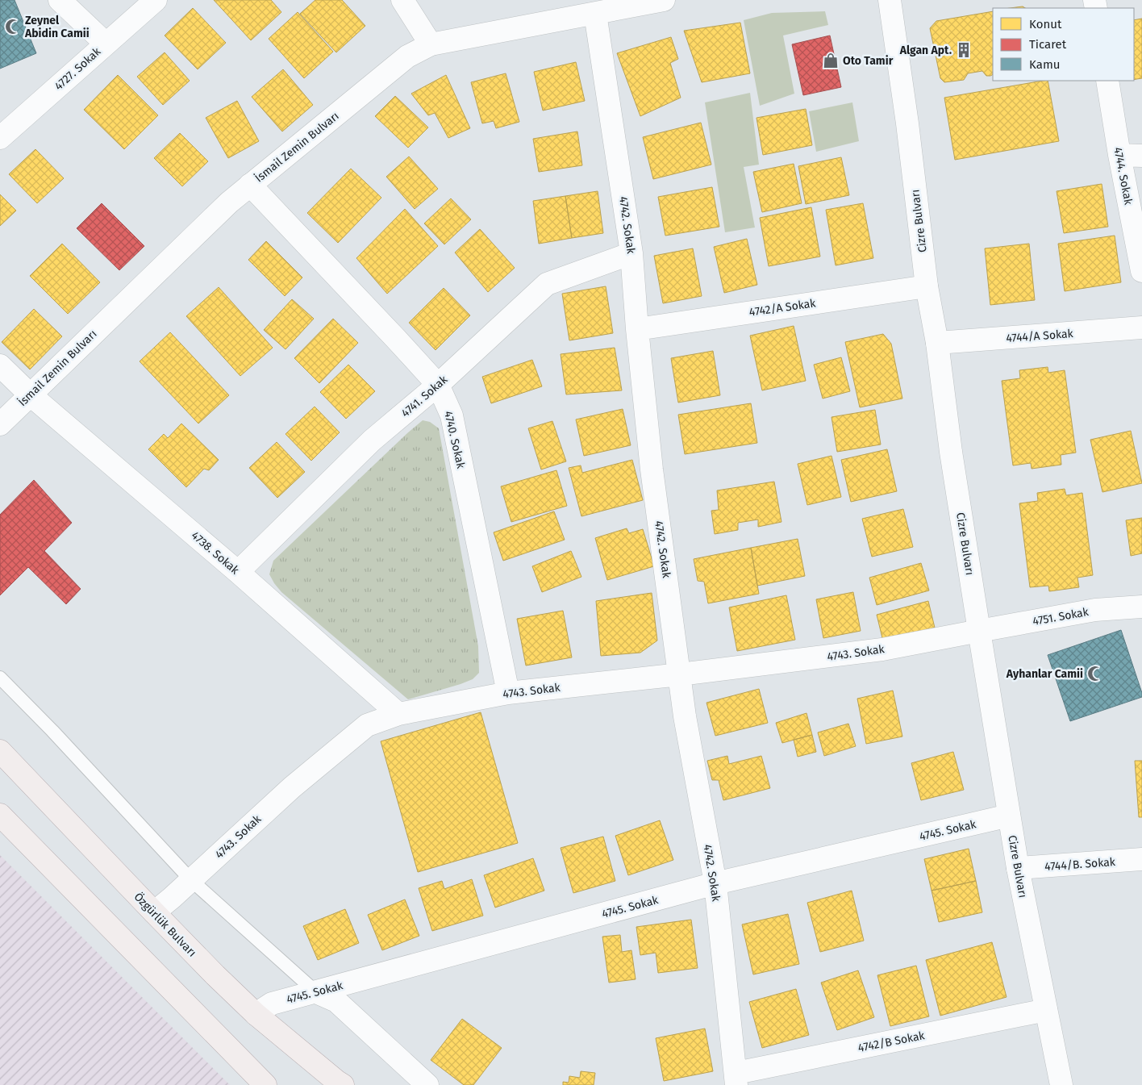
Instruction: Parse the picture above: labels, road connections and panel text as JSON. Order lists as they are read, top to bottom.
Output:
{
  "streets": {
    "main road": ["Özgürlük Bulvarı"],
    "street": [
      "4727. Sokak",
      "İsmail Zemin Bulvarı",
      "4744. Sokak",
      "Cizre Bulvarı",
      "4742. Sokak",
      "4742/A Sokak",
      "4744/A Sokak",
      "4741. Sokak",
      "4740. Sokak",
      "4738. Sokak",
      "4751. Sokak",
      "4743. Sokak",
      "4745. Sokak",
      "4744/B. Sokak",
      "4742/B Sokak"
    ]
  },
  "crossings": [
    ["İsmail Zemin Bulvarı", "4742. Sokak"],
    ["İsmail Zemin Bulvarı", "4740. Sokak"],
    ["İsmail Zemin Bulvarı", "4738. Sokak"],
    ["Cizre Bulvarı", "4742/A Sokak"],
    ["Cizre Bulvarı", "4744/A Sokak"],
    ["Cizre Bulvarı", "4751. Sokak"],
    ["Cizre Bulvarı", "4743. Sokak"],
    ["Cizre Bulvarı", "4745. Sokak"],
    ["Cizre Bulvarı", "4744/B. Sokak"],
    ["Cizre Bulvarı", "4742/B Sokak"],
    ["4742. Sokak", "4742/A Sokak"],
    ["4742. Sokak", "4741. Sokak"],
    ["4742. Sokak", "4743. Sokak"],
    ["4742. Sokak", "4745. Sokak"],
    ["4742. Sokak", "4742/B Sokak"],
    ["4741. Sokak", "4740. Sokak"],
    ["4741. Sokak", "4738. Sokak"],
    ["4740. Sokak", "4743. Sokak"],
    ["4738. Sokak", "4743. Sokak"],
    ["4751. Sokak", "4743. Sokak"],
    ["4743. Sokak", "Özgürlük Bulvarı"],
    ["4745. Sokak", "Özgürlük Bulvarı"]
  ],
  "places": {
    "mosque": ["Zeynel Abidin Camii", "Ayhanlar Camii"],
    "building": ["Algan Apt."],
    "shop": ["Oto Tamir"]
  },
  "legend": ["Konut", "Ticaret", "Kamu"]
}
